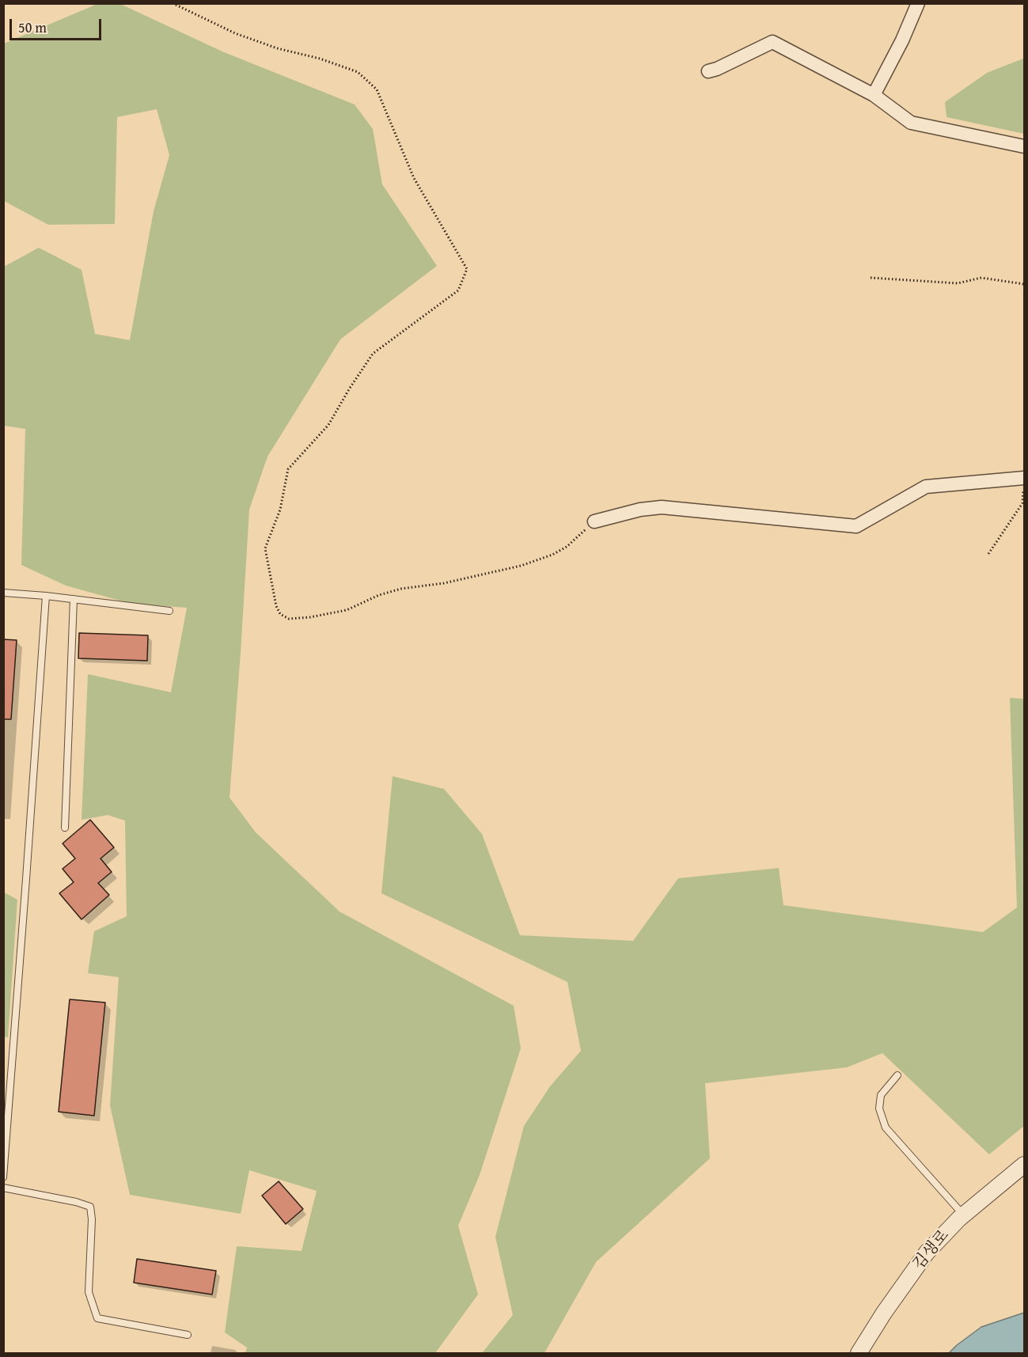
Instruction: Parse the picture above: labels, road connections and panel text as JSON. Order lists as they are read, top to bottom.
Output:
{
  "streets": {
    "street": ["김생로"]
  },
  "scale_bar": "50 m"
}
